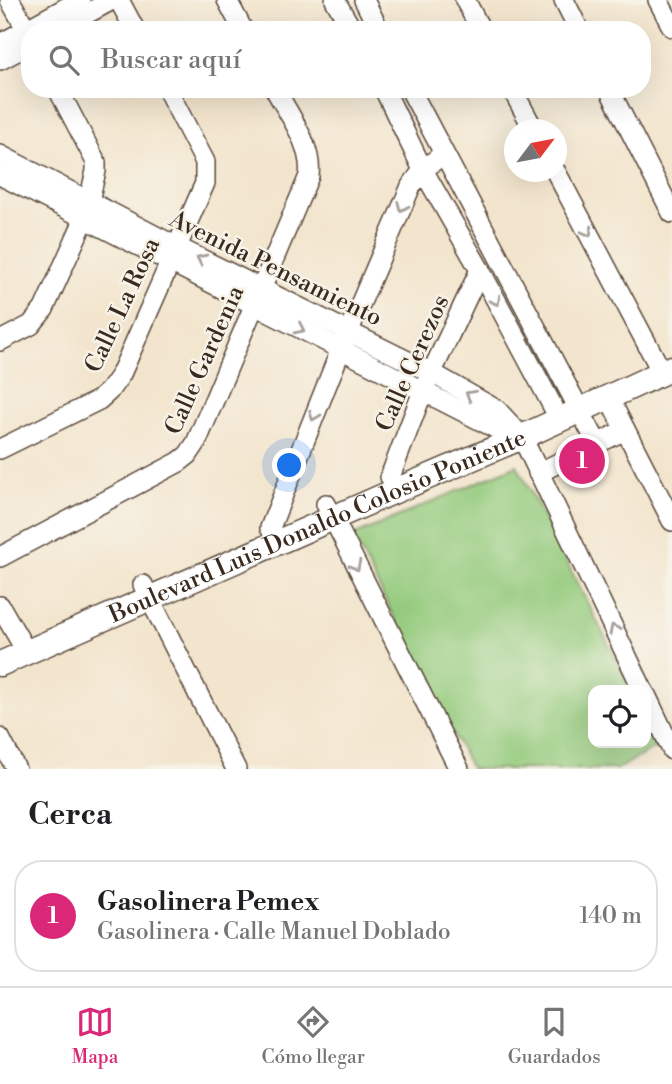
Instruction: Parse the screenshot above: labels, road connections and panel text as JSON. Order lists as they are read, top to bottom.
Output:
{
  "streets": {
    "main road": ["Boulevard Luis Donaldo Colosio Poniente"],
    "street": [
      "Avenida Pensamiento",
      "Calle La Rosa",
      "Calle Gardenia",
      "Calle Cerezos"
    ]
  },
  "crossings": [
    ["Avenida Pensamiento", "Calle La Rosa"],
    ["Avenida Pensamiento", "Calle Gardenia"],
    ["Avenida Pensamiento", "Calle Cerezos"],
    ["Avenida Pensamiento", "Boulevard Luis Donaldo Colosio Poniente"],
    ["Calle Cerezos", "Boulevard Luis Donaldo Colosio Poniente"]
  ],
  "north": "top right",
  "page": {
    "search": "Buscar aquí",
    "pins": "1",
    "heading": "Cerca",
    "list": [
      {
        "mark": "1",
        "name": "Gasolinera Pemex",
        "note": "Gasolinera · Calle Manuel Doblado",
        "value": "140 m"
      }
    ],
    "nav": ["Mapa", "Cómo llegar", "Guardados"]
  }
}
